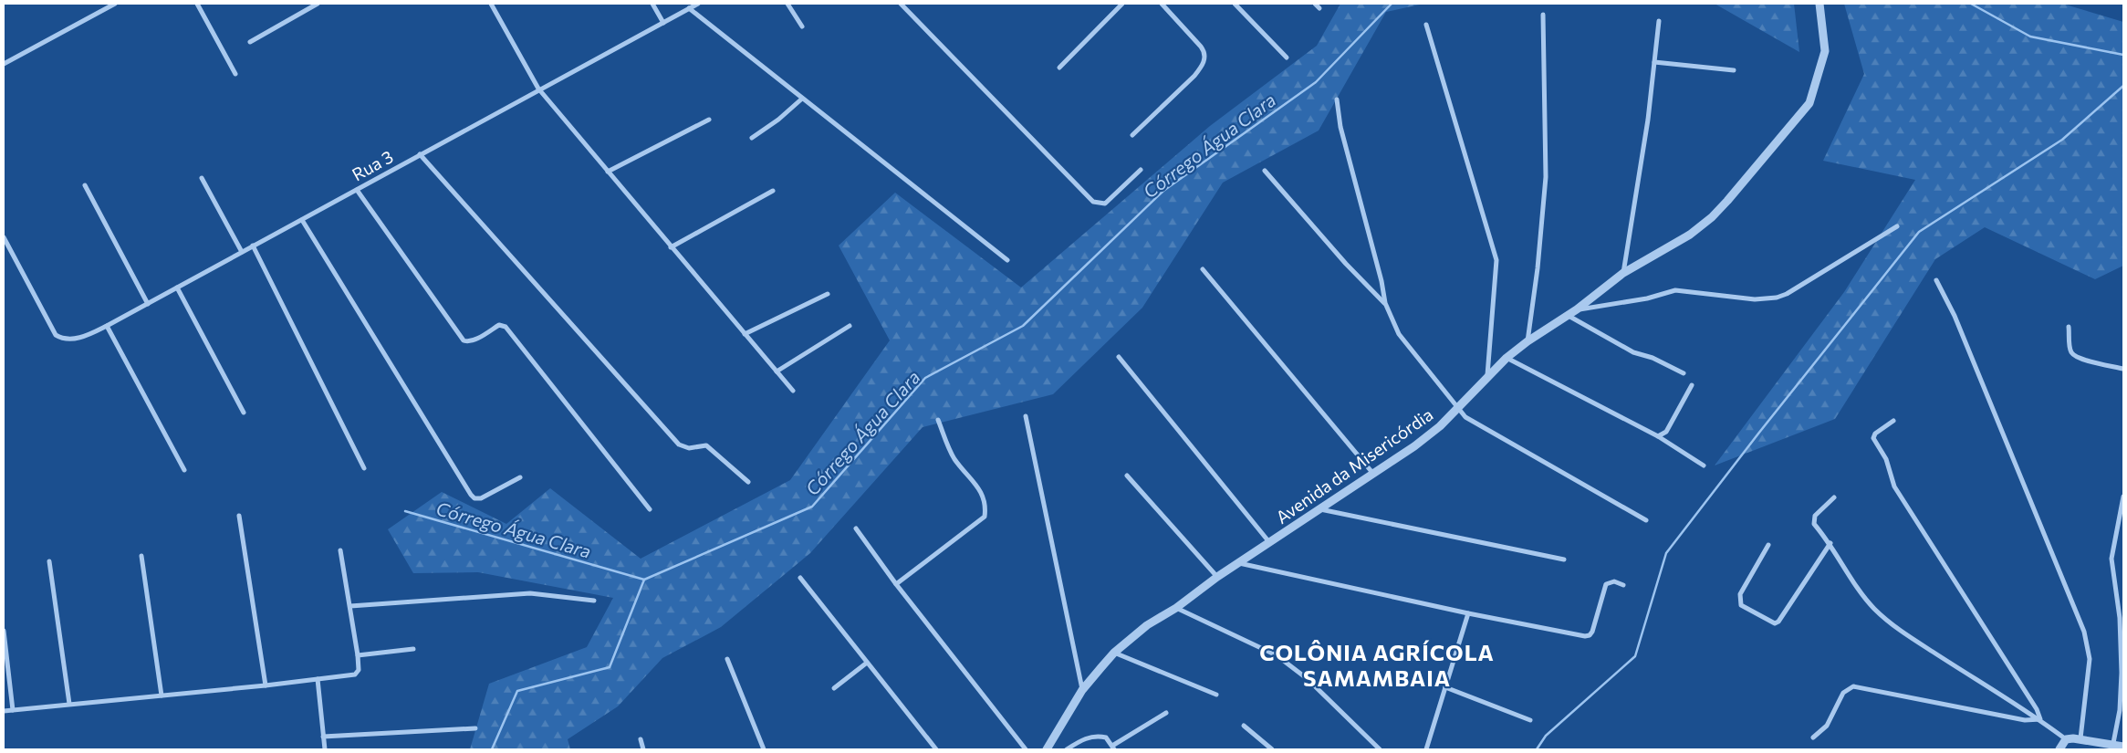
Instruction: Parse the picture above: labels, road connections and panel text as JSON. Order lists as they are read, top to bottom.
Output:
{
  "streets": {
    "street": ["Rua 3", "Avenida da Misericórdia"]
  },
  "districts": ["COLÔNIA AGRÍCOLA SAMAMBAIA"],
  "water": ["Córrego Água Clara"]
}
